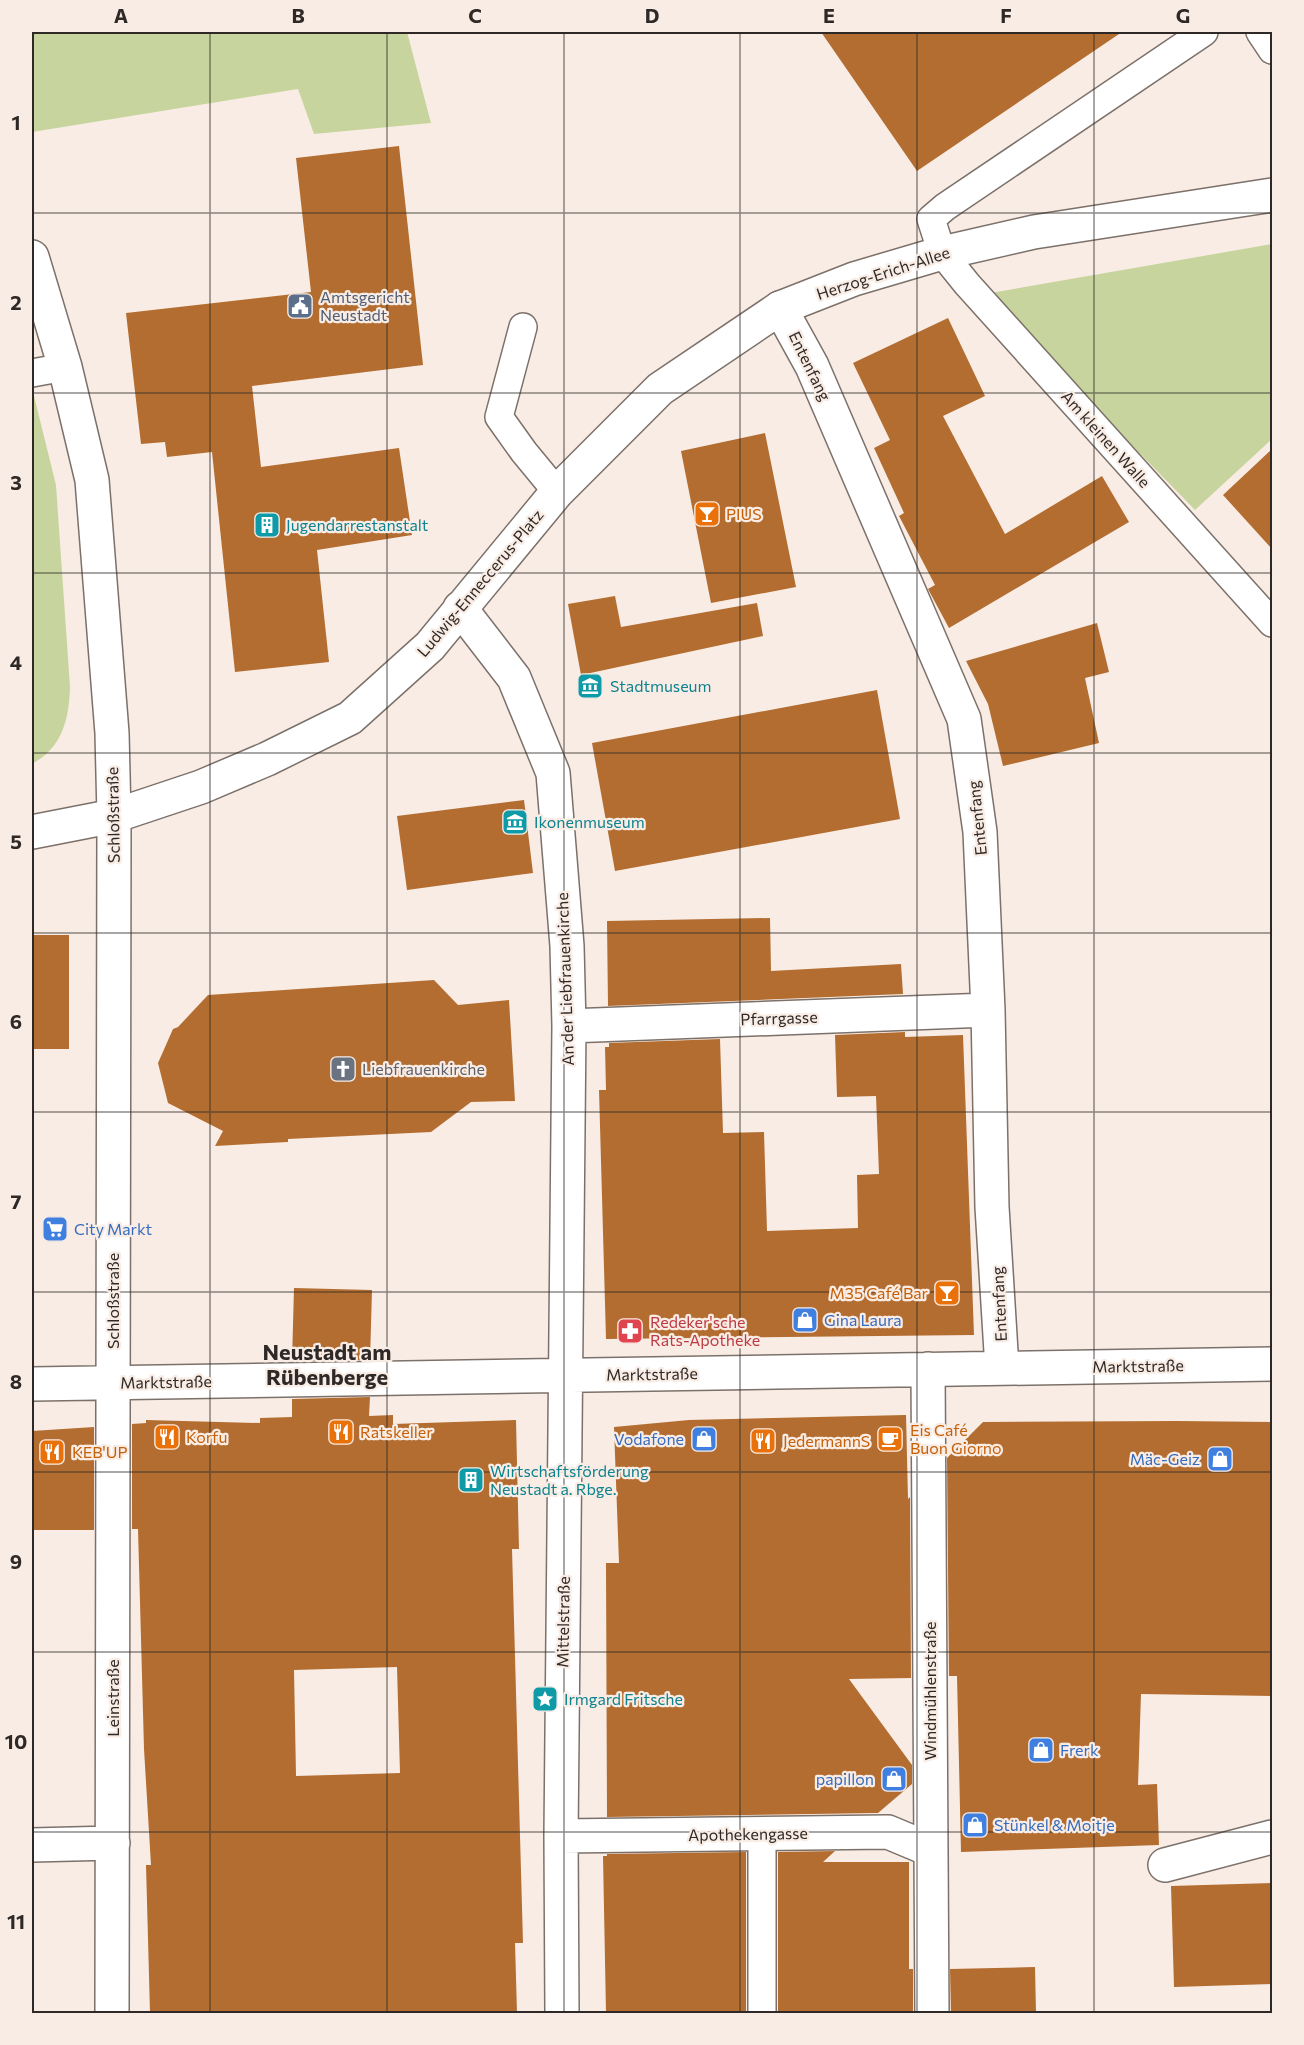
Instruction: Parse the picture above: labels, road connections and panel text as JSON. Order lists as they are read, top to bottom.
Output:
{
  "streets": {
    "street": [
      "Herzog-Erich-Allee",
      "Entenfang",
      "Ludwig-Enneccerus-Platz",
      "Schloßstraße",
      "An der Liebfrauenkirche",
      "Pfarrgasse",
      "Marktstraße",
      "Mittelstraße",
      "Windmühlenstraße",
      "Leinstraße",
      "Apothekengasse"
    ],
    "lane": ["Am kleinen Walle"]
  },
  "crossings": [
    ["Herzog-Erich-Allee", "Entenfang"],
    ["Herzog-Erich-Allee", "Am kleinen Walle"],
    ["Herzog-Erich-Allee", "Ludwig-Enneccerus-Platz"],
    ["Entenfang", "Pfarrgasse"],
    ["Entenfang", "Marktstraße"],
    ["Ludwig-Enneccerus-Platz", "Schloßstraße"],
    ["Ludwig-Enneccerus-Platz", "An der Liebfrauenkirche"],
    ["Schloßstraße", "Marktstraße"],
    ["Schloßstraße", "Leinstraße"],
    ["An der Liebfrauenkirche", "Pfarrgasse"],
    ["An der Liebfrauenkirche", "Marktstraße"],
    ["An der Liebfrauenkirche", "Mittelstraße"],
    ["Marktstraße", "Mittelstraße"],
    ["Marktstraße", "Windmühlenstraße"],
    ["Marktstraße", "Leinstraße"],
    ["Mittelstraße", "Apothekengasse"],
    ["Windmühlenstraße", "Apothekengasse"]
  ],
  "districts": ["Neustadt am Rübenberge"],
  "places": {
    "public building": ["Amtsgericht Neustadt"],
    "bar": ["PIUS", "M35 Café Bar"],
    "building": ["Jugendarrestanstalt", "Wirtschaftsförderung Neustadt a. Rbge."],
    "museum": ["Stadtmuseum", "Ikonenmuseum"],
    "church": ["Liebfrauenkirche"],
    "supermarket": ["City Markt"],
    "shop": [
      "Gina Laura",
      "Vodafone",
      "Mäc-Geiz",
      "Frerk",
      "papillon",
      "Stünkel & Moitje"
    ],
    "pharmacy": ["Redeker'sche Rats-Apotheke"],
    "restaurant": [
      "Ratskeller",
      "Korfu",
      "JedermannS",
      "KEB'UP"
    ],
    "cafe": ["Eis Café Buon Giorno"],
    "place": ["Irmgard Fritsche"]
  },
  "grid": {
    "columns": [
      "A",
      "B",
      "C",
      "D",
      "E",
      "F",
      "G"
    ],
    "rows": [
      "1",
      "2",
      "3",
      "4",
      "5",
      "6",
      "7",
      "8",
      "9",
      "10",
      "11"
    ]
  }
}
